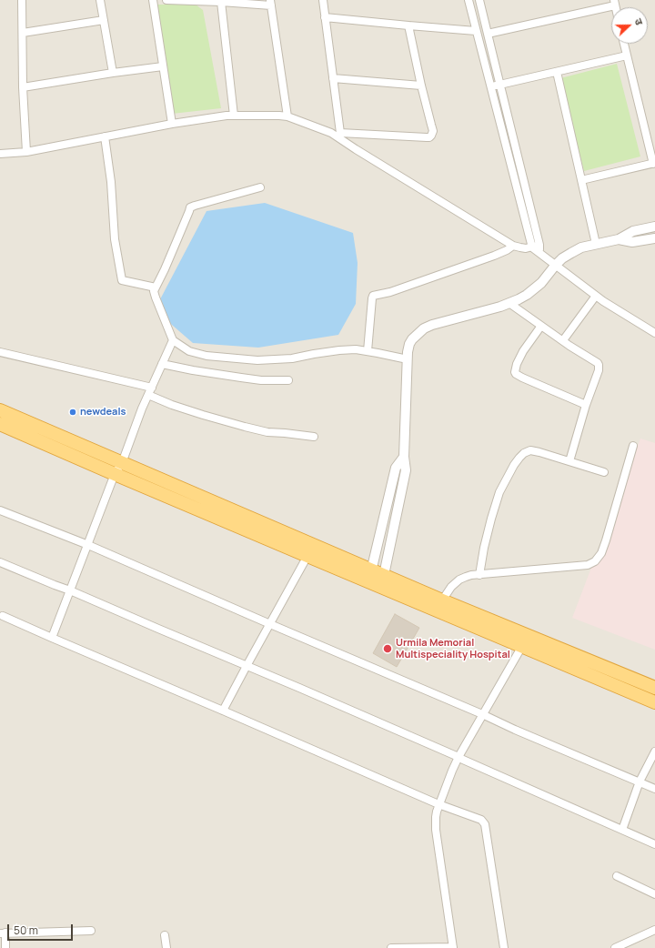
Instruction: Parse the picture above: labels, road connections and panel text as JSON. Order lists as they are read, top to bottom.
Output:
{
  "places": ["newdeals", "Urmila Memorial Multispeciality Hospital"],
  "scale_bar": "50 m",
  "north": "right"
}
